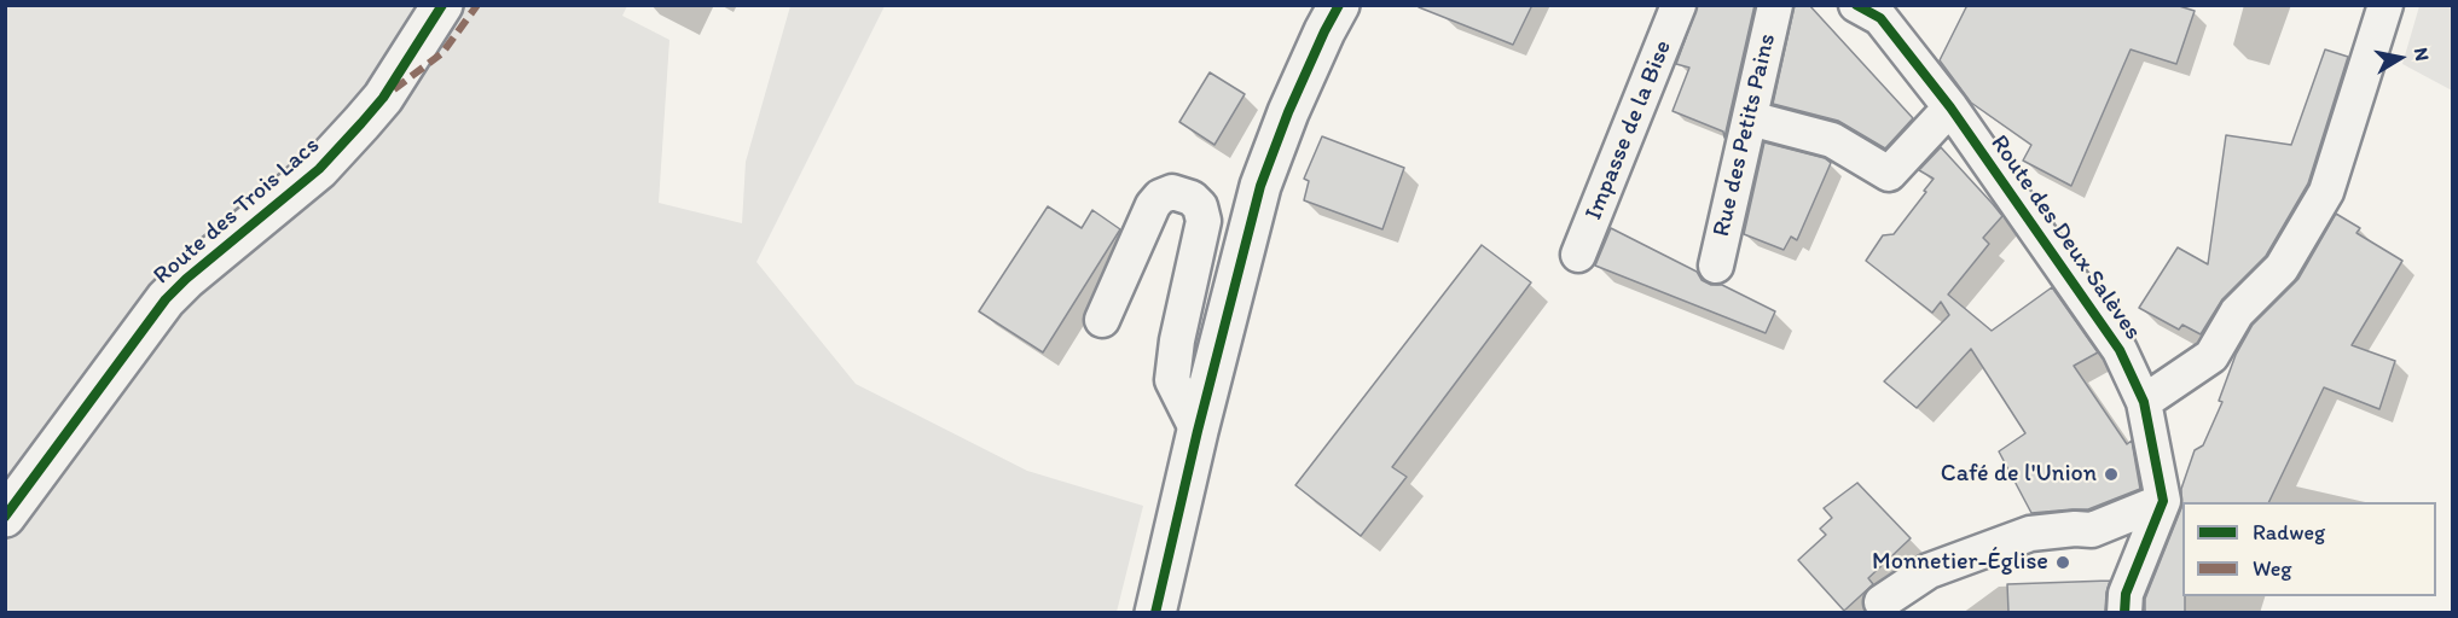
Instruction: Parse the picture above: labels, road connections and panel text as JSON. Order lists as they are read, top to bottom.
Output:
{
  "streets": {
    "street": [
      "Impasse de la Bise",
      "Rue des Petits Pains",
      "Route des Trois Lacs",
      "Route des Deux Salèves"
    ]
  },
  "places": ["Café de l'Union", "Monnetier-Église"],
  "legend": ["Radweg", "Weg"],
  "north": "right"
}
